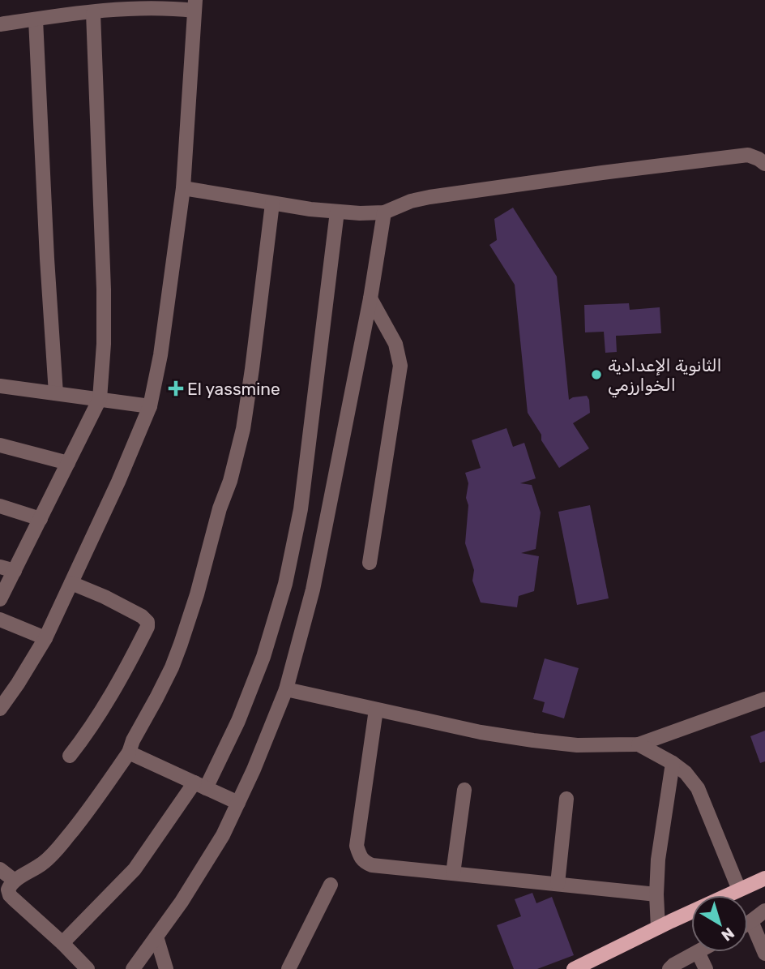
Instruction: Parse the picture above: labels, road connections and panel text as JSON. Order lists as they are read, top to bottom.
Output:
{
  "places": {
    "other": ["الثانوية الإعدادية الخوارزمي"],
    "health": ["El yassmine"]
  },
  "north": "bottom right"
}
